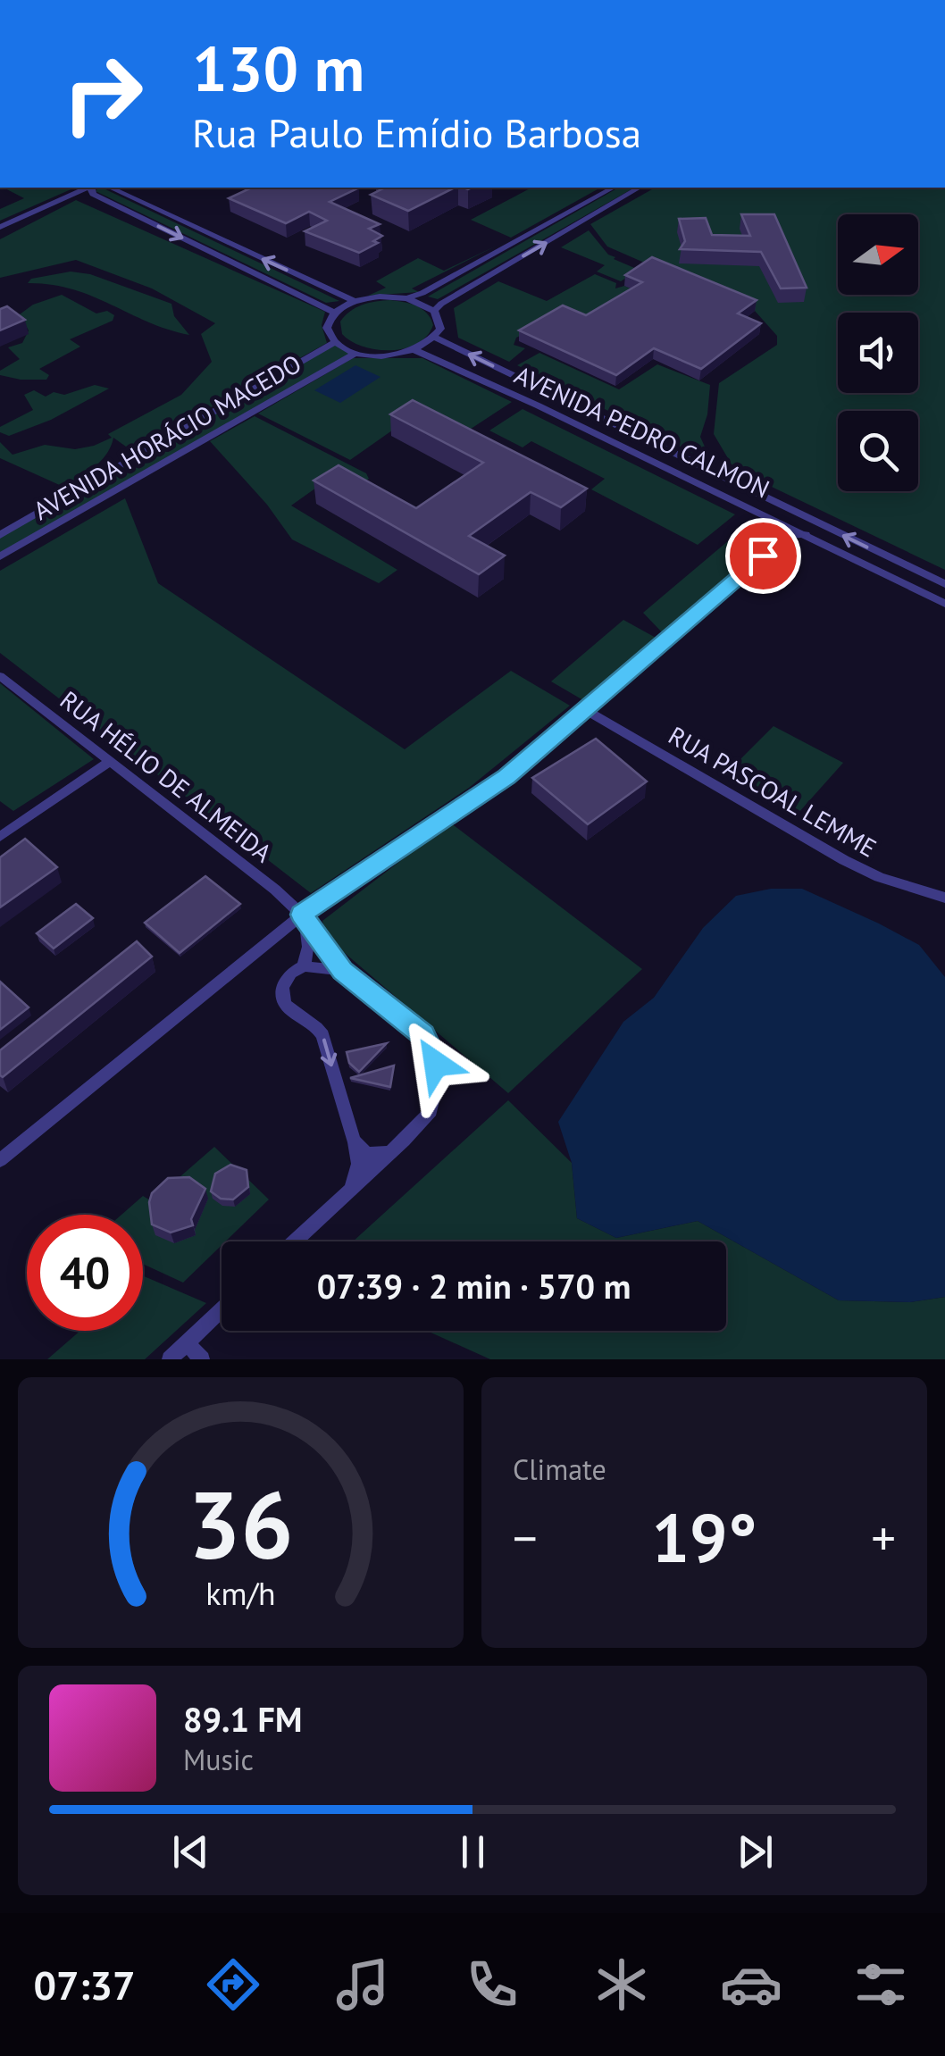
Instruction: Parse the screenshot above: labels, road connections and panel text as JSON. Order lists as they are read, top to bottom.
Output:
{
  "streets": {
    "street": [
      "AVENIDA PEDRO CALMON",
      "AVENIDA HORÁCIO MACEDO",
      "RUA HÉLIO DE ALMEIDA",
      "RUA PASCOAL LEMME"
    ]
  },
  "north": "right",
  "page": {
    "turn": ["130 m", "Rua Paulo Emídio Barbosa"],
    "limit": "40",
    "trip": "07:39 · 2 min · 570 m",
    "tile": "Climate",
    "heat": ["−", "19°", "+"],
    "song": ["89.1 FM", "Music"],
    "tabs": "07:37",
    "gauge": ["36", "km/h"]
  }
}
